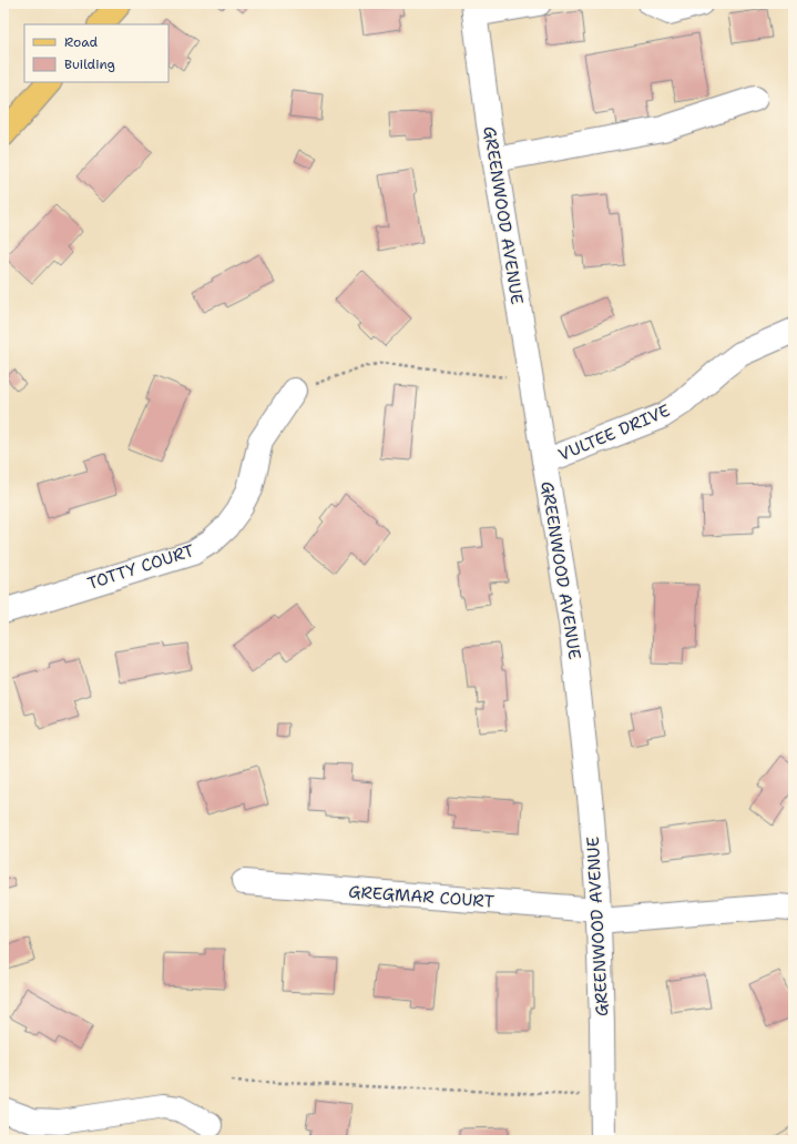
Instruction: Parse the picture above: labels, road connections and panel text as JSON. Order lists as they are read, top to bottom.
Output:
{
  "streets": {
    "street": [
      "GREENWOOD AVENUE",
      "VULTEE DRIVE",
      "TOTTY COURT",
      "GREGMAR COURT"
    ]
  },
  "crossings": [
    ["GREENWOOD AVENUE", "VULTEE DRIVE"],
    ["GREENWOOD AVENUE", "GREGMAR COURT"]
  ],
  "legend": ["Road", "Building"]
}
